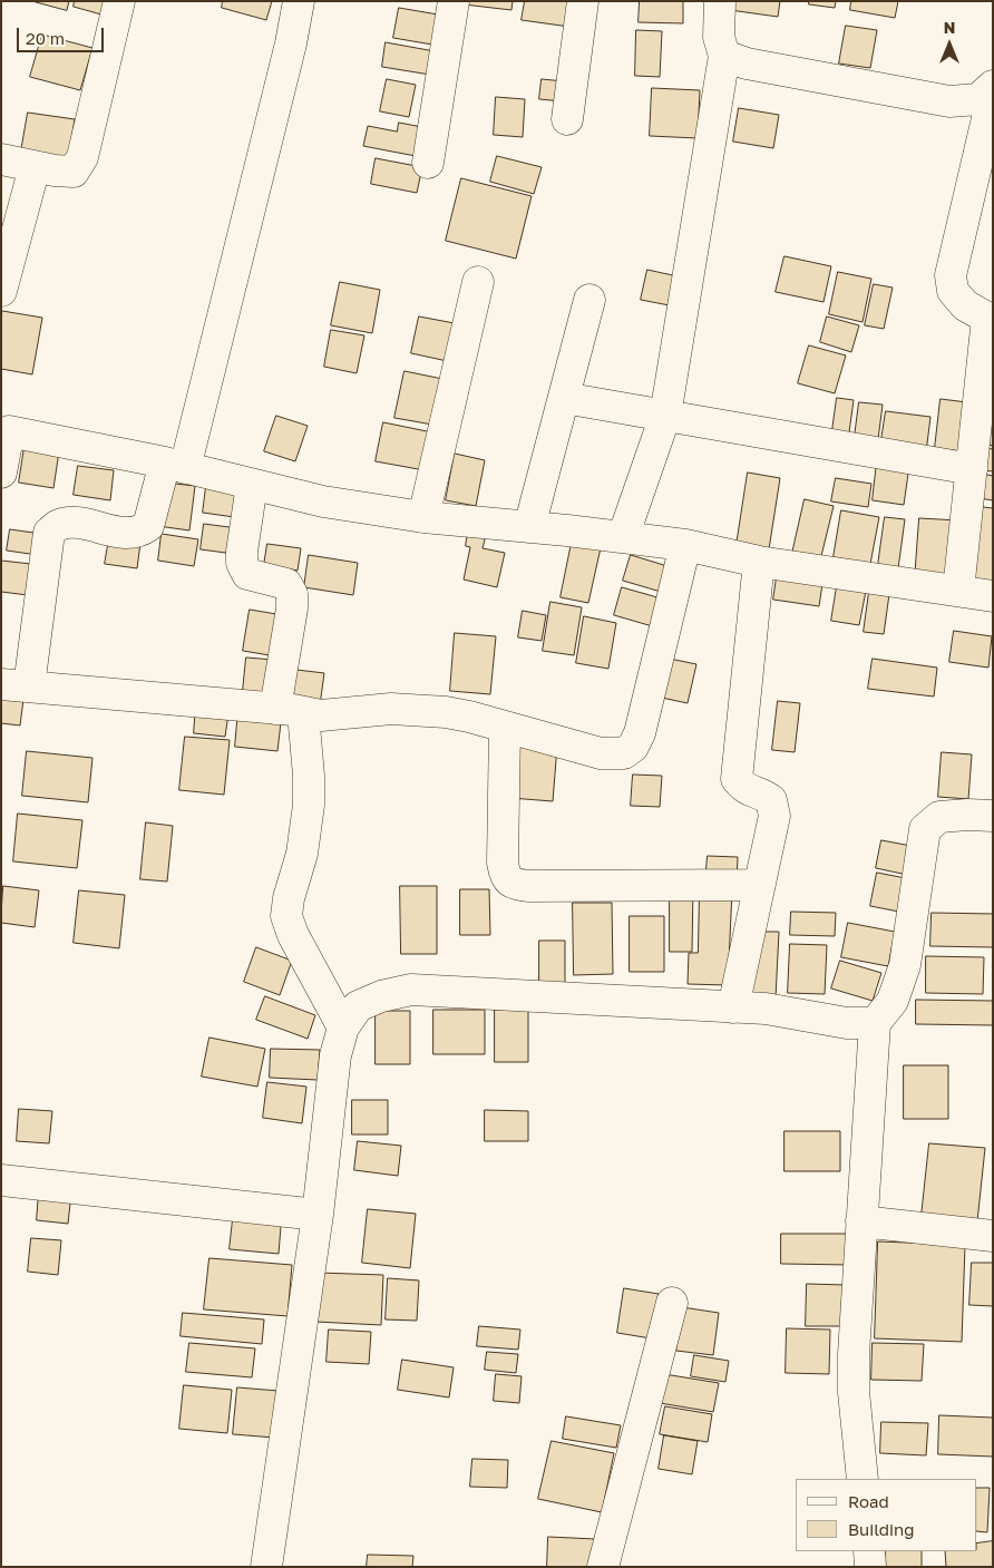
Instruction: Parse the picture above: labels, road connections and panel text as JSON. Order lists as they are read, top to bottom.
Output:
{
  "legend": ["Road", "Building"],
  "scale_bar": "20 m",
  "north": "top"
}
